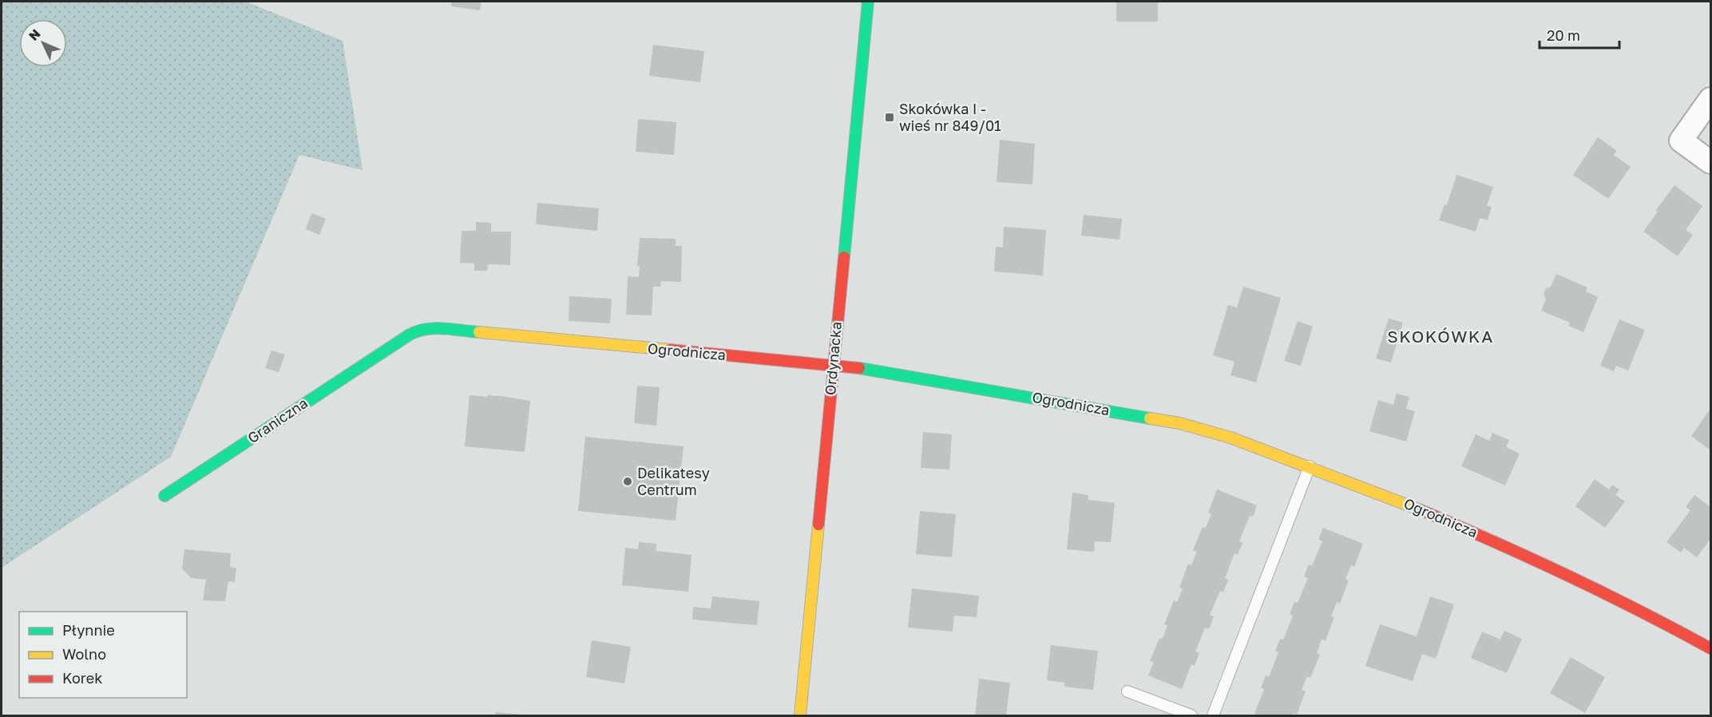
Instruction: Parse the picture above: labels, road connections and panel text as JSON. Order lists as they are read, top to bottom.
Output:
{
  "streets": {
    "street": ["Ogrodnicza", "Ordynacka", "Graniczna"]
  },
  "crossings": [
    ["Ogrodnicza", "Ordynacka"],
    ["Ogrodnicza", "Graniczna"]
  ],
  "districts": ["SKOKÓWKA"],
  "places": {
    "transit": ["Skokówka I - wieś nr 849/01"],
    "other": ["Delikatesy Centrum"]
  },
  "legend": ["Płynnie", "Wolno", "Korek"],
  "scale_bar": "20 m",
  "north": "top left"
}
